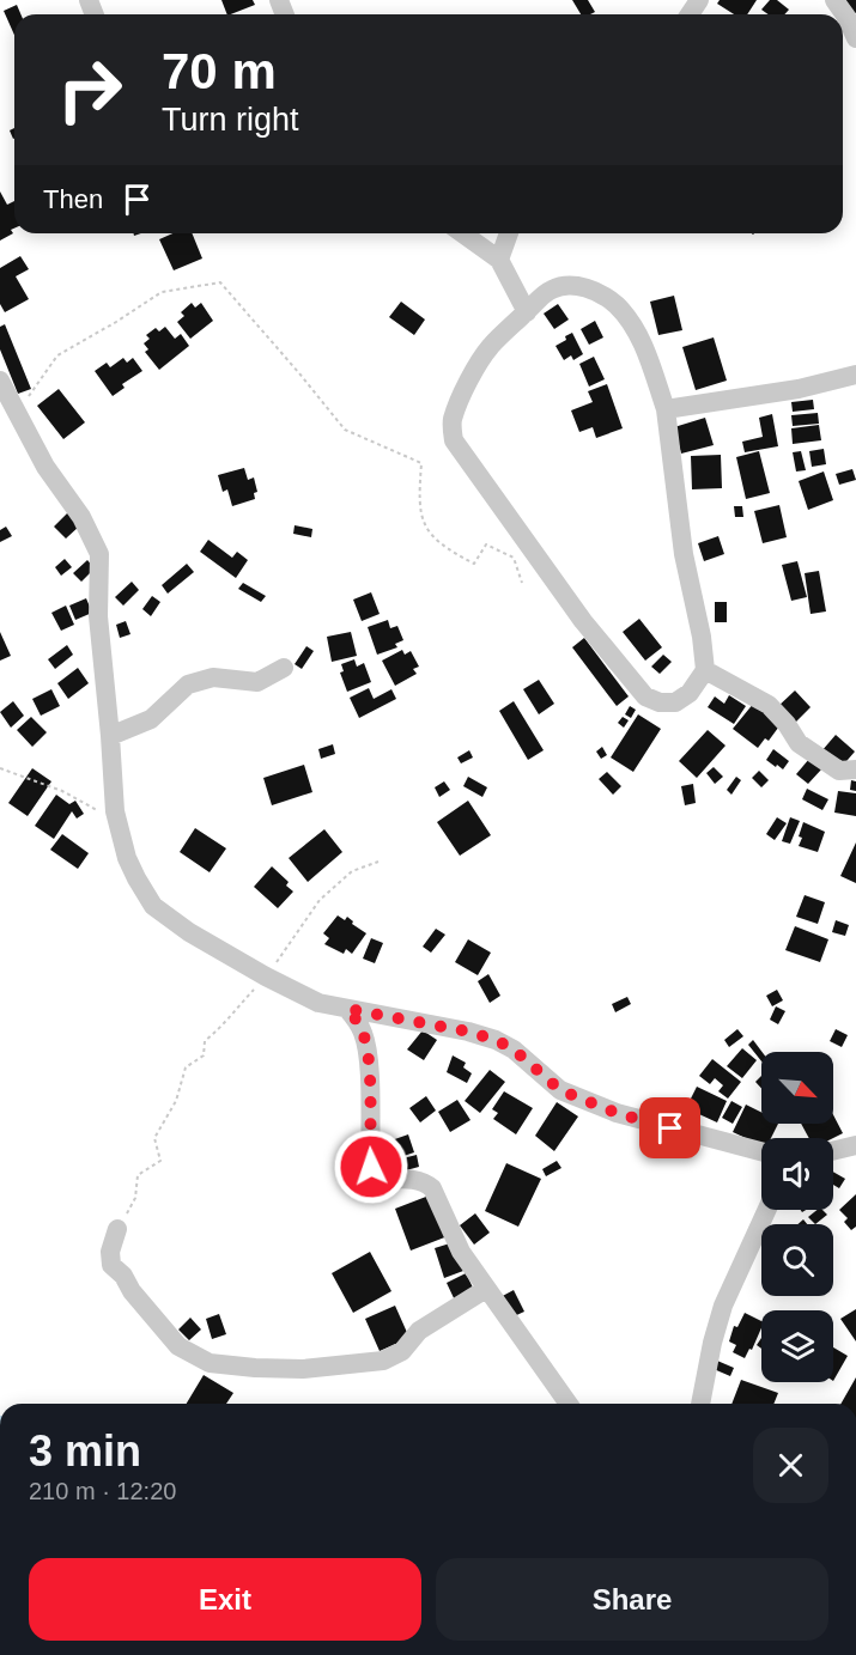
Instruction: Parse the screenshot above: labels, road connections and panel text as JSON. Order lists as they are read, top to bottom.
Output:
{
  "north": "bottom right",
  "page": {
    "turn": ["70 m", "Turn right"],
    "then": "Then",
    "heading": ["3 min", "210 m · 12:20"],
    "buttons": ["Exit", "Share"]
  }
}
